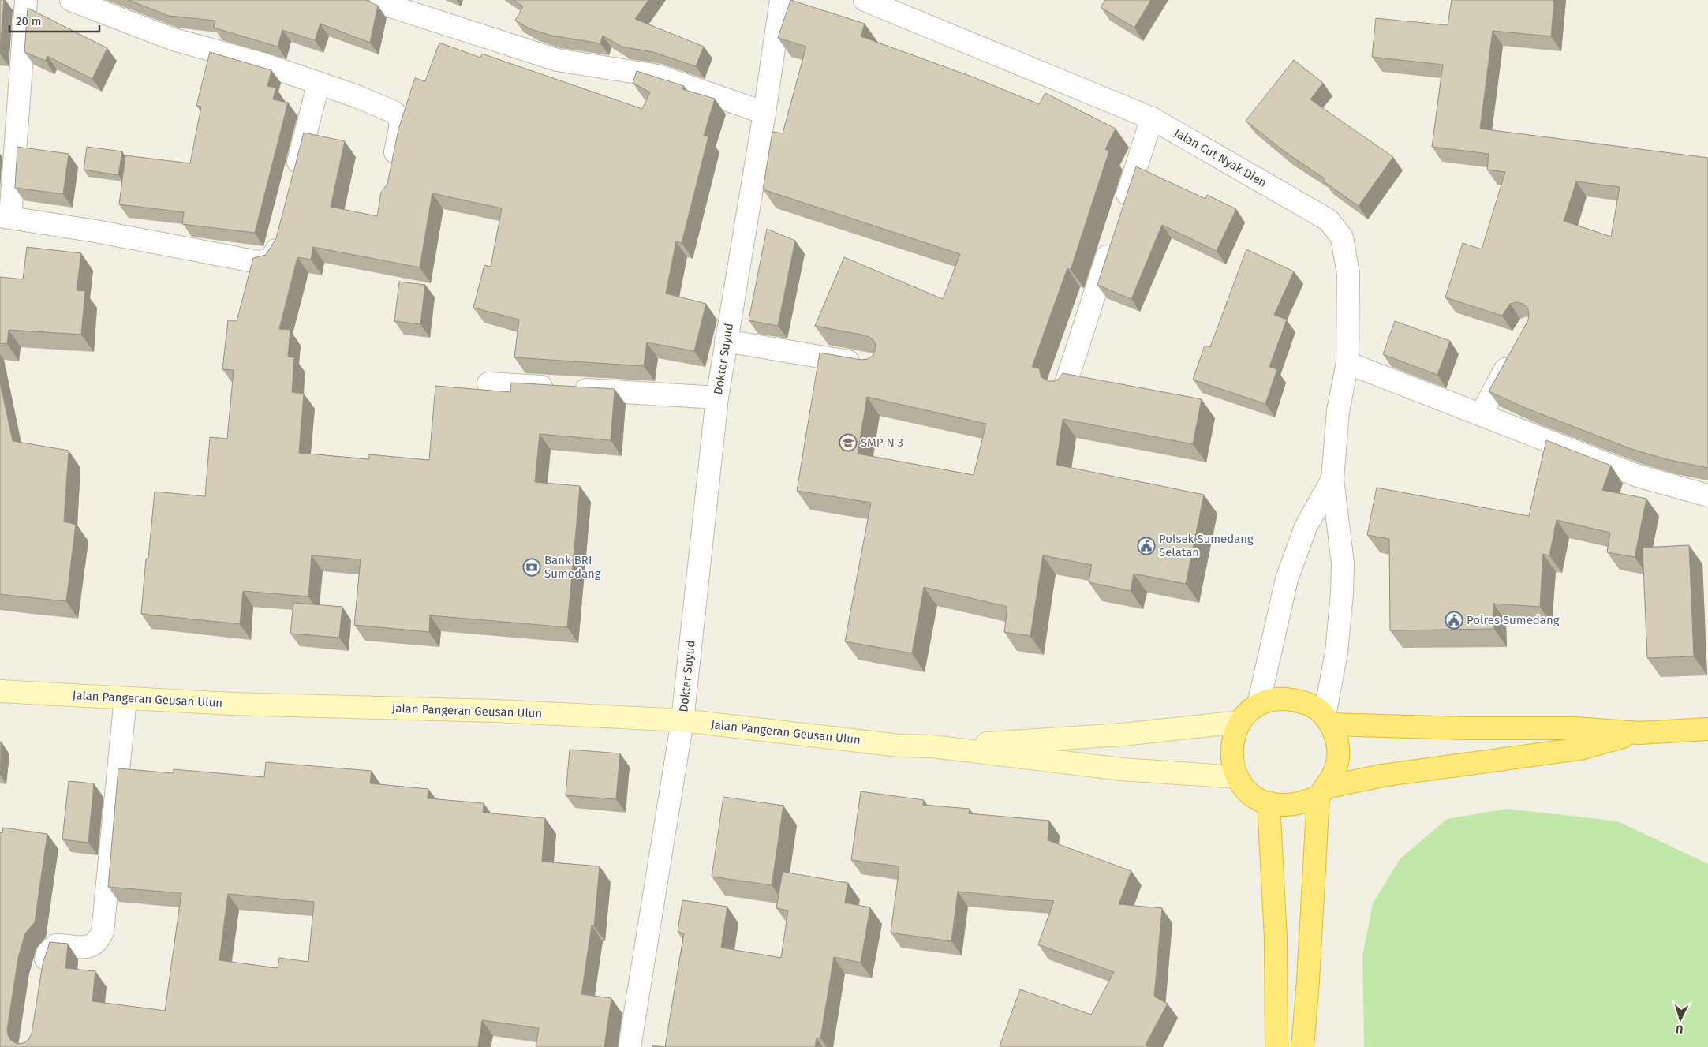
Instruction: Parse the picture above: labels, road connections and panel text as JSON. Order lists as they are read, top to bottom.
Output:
{
  "streets": {
    "main road": ["Jalan Pangeran Geusan Ulun"],
    "street": ["Jalan Cut Nyak Dien", "Dokter Suyud"]
  },
  "crossings": [
    ["Dokter Suyud", "Jalan Pangeran Geusan Ulun"]
  ],
  "places": {
    "school or university": ["SMP N 3"],
    "public building": ["Polsek Sumedang Selatan", "Polres Sumedang"],
    "bank": ["Bank BRI Sumedang"]
  },
  "scale_bar": "20 m",
  "north": "bottom"
}
